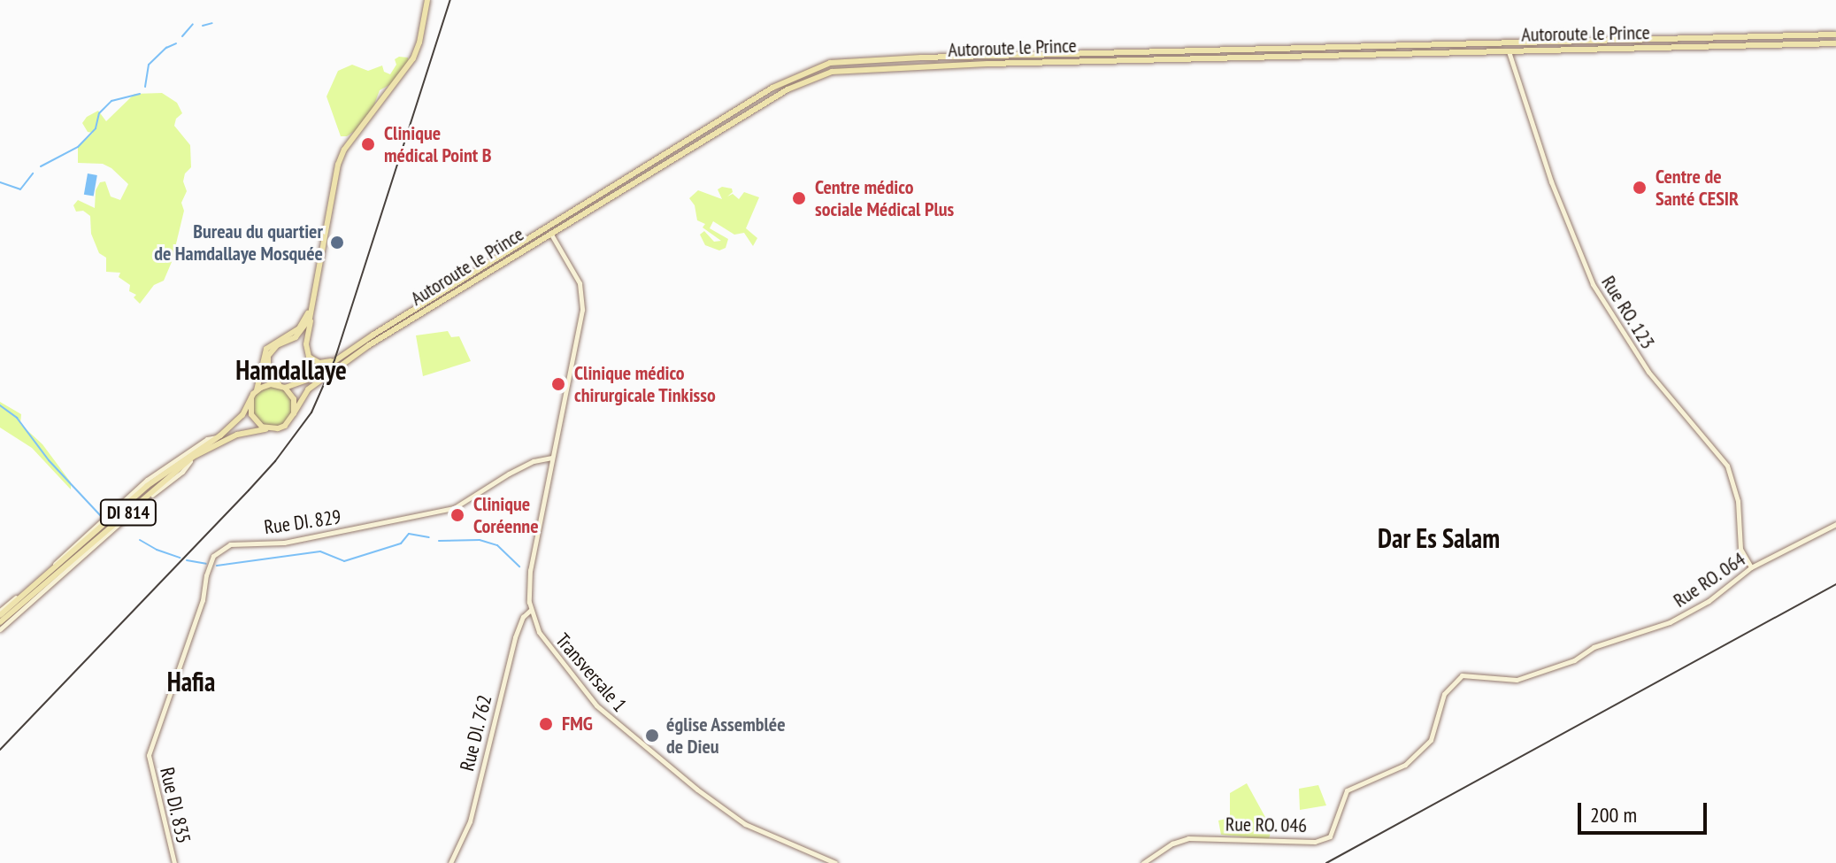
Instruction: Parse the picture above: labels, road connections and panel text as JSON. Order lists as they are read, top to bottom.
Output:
{
  "streets": {
    "main road": ["Autoroute le Prince", "DI 814"],
    "street": [
      "Rue RO. 123",
      "Rue DI. 829",
      "Rue RO. 064",
      "Transversale 1",
      "Rue DI. 762",
      "Rue DI. 835",
      "Rue RO. 046"
    ]
  },
  "crossings": [
    ["Autoroute le Prince", "Rue RO. 123"],
    ["Autoroute le Prince", "DI 814"],
    ["Autoroute le Prince", "Transversale 1"],
    ["Rue RO. 123", "Rue RO. 064"],
    ["Rue DI. 829", "Transversale 1"],
    ["Rue DI. 829", "Rue DI. 835"],
    ["Rue RO. 064", "Rue RO. 046"],
    ["Transversale 1", "Rue DI. 762"]
  ],
  "districts": ["Hamdallaye", "Dar Es Salam", "Hafia"],
  "places": [
    "Clinique médical Point B",
    "Centre de Santé CESIR",
    "Centre médico sociale Médical Plus",
    "Bureau du quartier de Hamdallaye Mosquée",
    "Clinique médico chirurgicale Tinkisso",
    "Clinique Coréenne",
    "FMG",
    "église Assemblée de Dieu"
  ],
  "scale_bar": "200 m"
}
